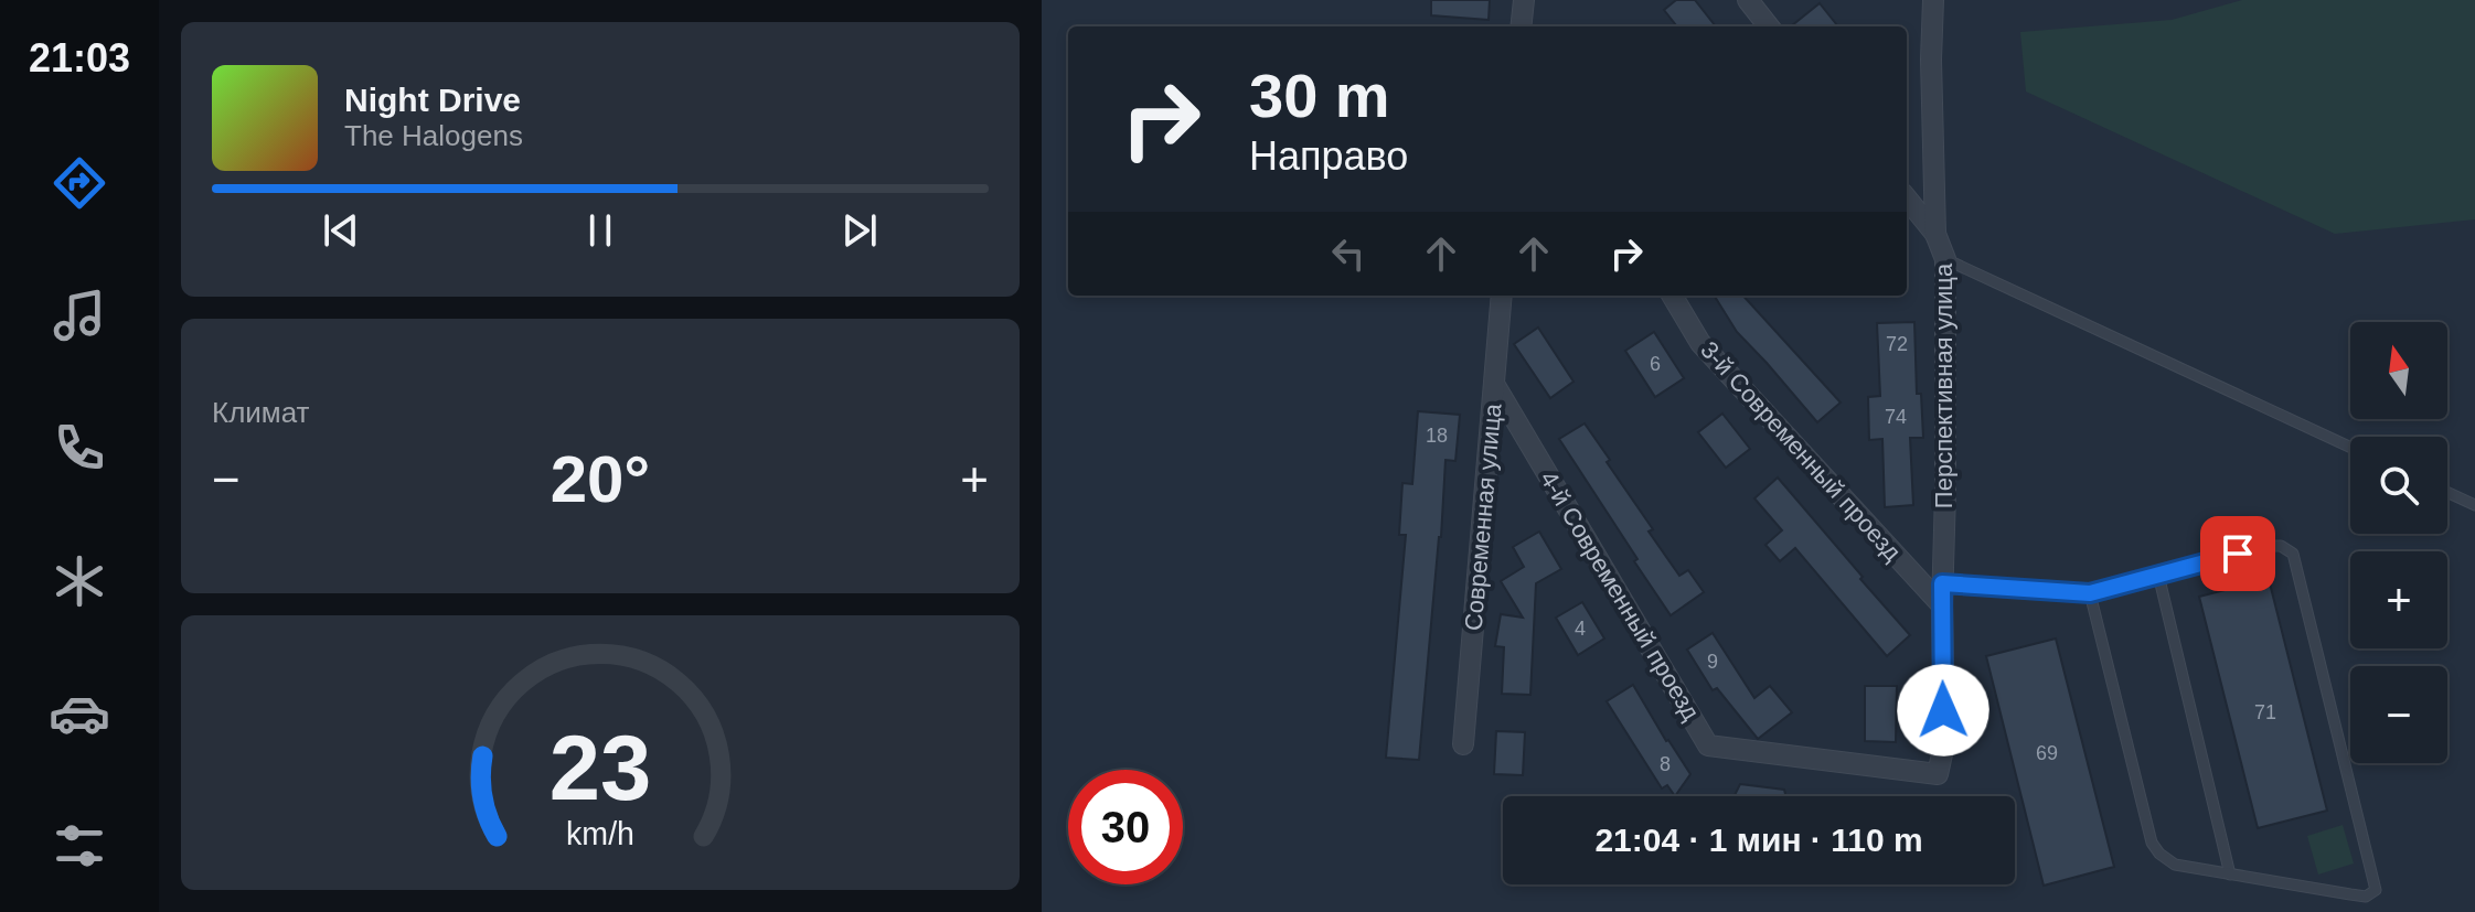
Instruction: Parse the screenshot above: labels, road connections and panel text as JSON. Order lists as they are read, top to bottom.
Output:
{
  "streets": {
    "street": [
      "Перспективная улица",
      "3-й Современный проезд",
      "Современная улица",
      "4-й Современный проезд"
    ]
  },
  "crossings": [
    ["Перспективная улица", "3-й Современный проезд"],
    ["Перспективная улица", "4-й Современный проезд"],
    ["Современная улица", "4-й Современный проезд"]
  ],
  "house_numbers": [
    "72",
    "6",
    "74",
    "18",
    "4",
    "9",
    "71",
    "69",
    "8"
  ],
  "north": "top",
  "page": {
    "tabs": "21:03",
    "turn": ["30 m", "Направо"],
    "song": ["Night Drive", "The Halogens"],
    "tile": "Климат",
    "map_buttons": ["+", "−"],
    "heat": ["−", "20°", "+"],
    "limit": "30",
    "trip": "21:04 · 1 мин · 110 m",
    "gauge": ["23", "km/h"]
  }
}
